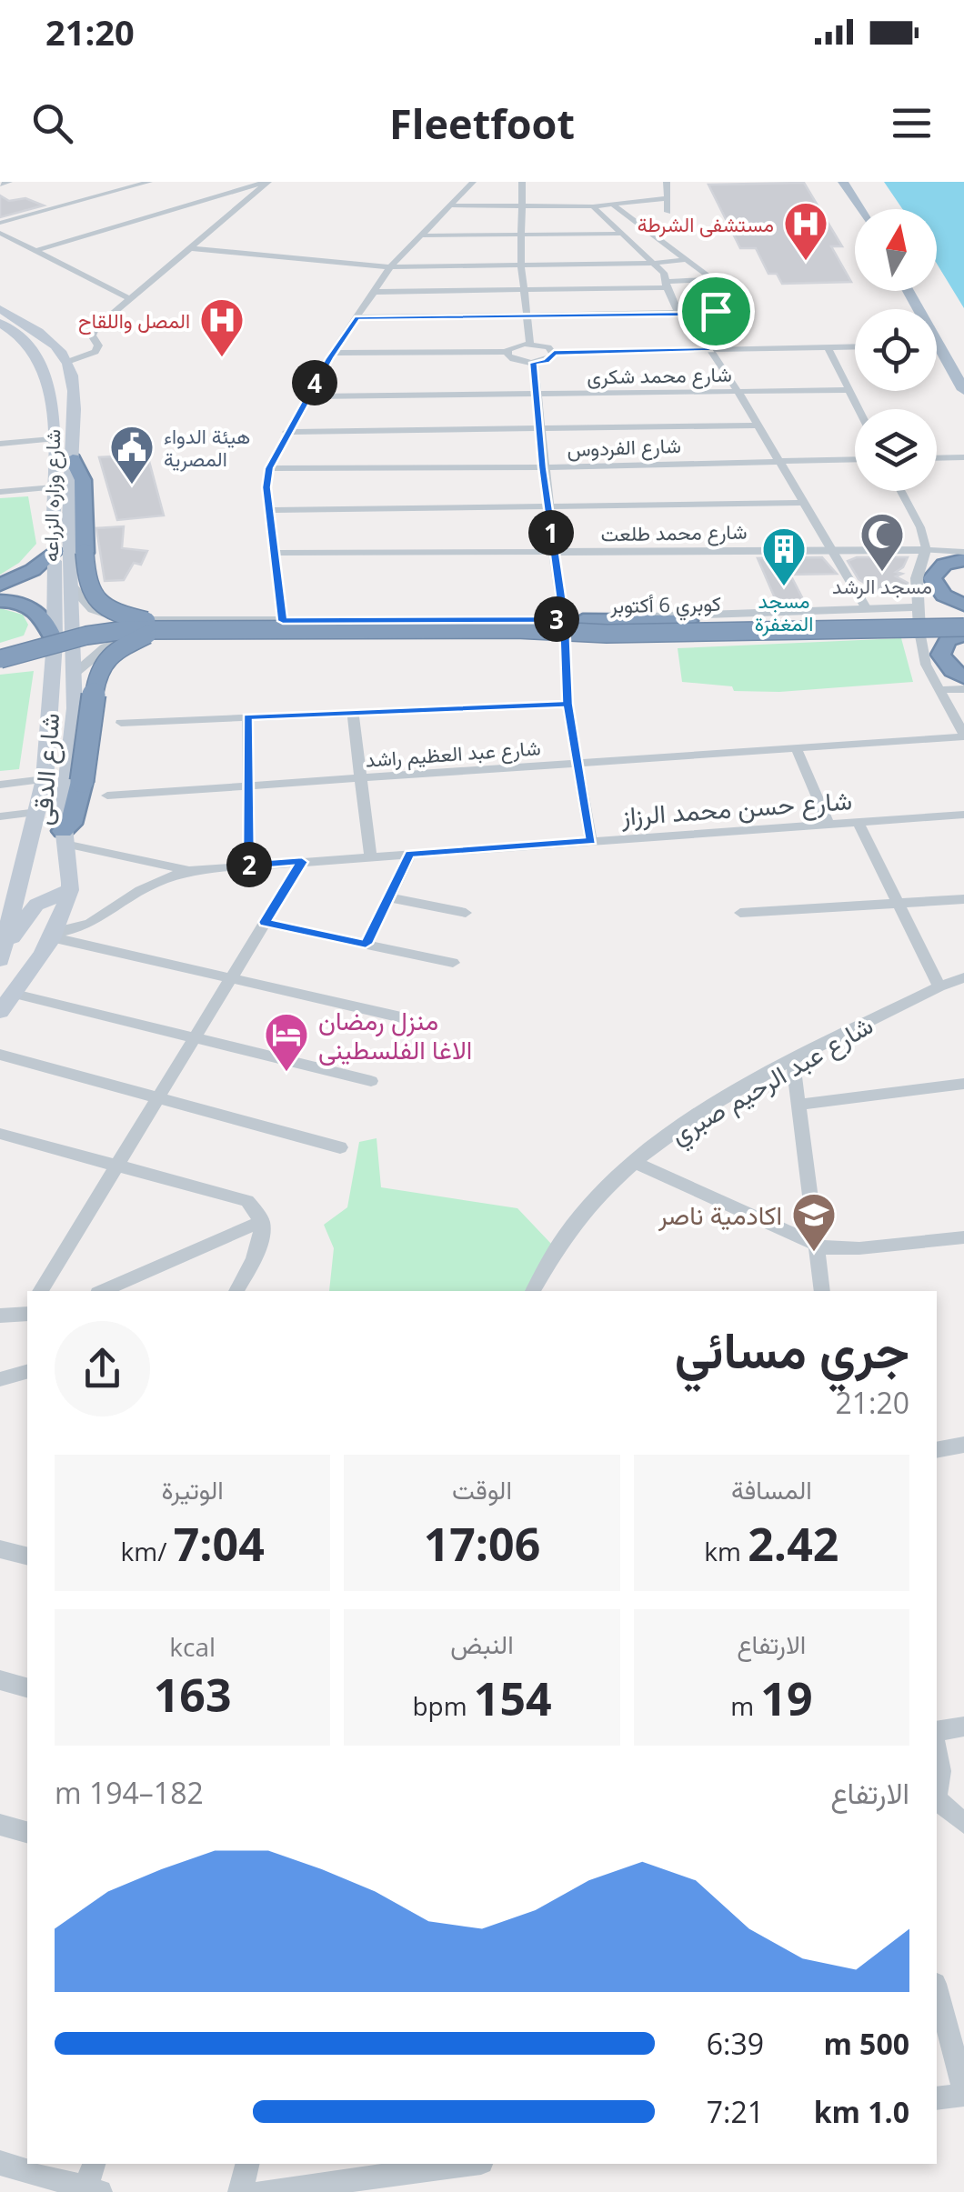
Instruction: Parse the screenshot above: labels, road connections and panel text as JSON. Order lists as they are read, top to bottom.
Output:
{
  "streets": {
    "highway": ["كوبري 6 أكتوبر"],
    "main road": ["شارع وزاره الزراعه", "شارع الدقى"],
    "street": [
      "شارع محمد شكرى",
      "شارع الفردوس",
      "شارع محمد طلعت",
      "شارع عبد العظيم راشد",
      "شارع حسن محمد الرزاز",
      "شارع عبد الرحيم صبري"
    ]
  },
  "crossings": [
    ["شارع وزاره الزراعه", "شارع الدقى"],
    ["شارع الدقى", "شارع حسن محمد الرزاز"]
  ],
  "places": {
    "hospital": ["مستشفى الشرطة", "المصل واللقاح"],
    "public building": ["هيئة الدواء المصرية"],
    "mosque": ["مسجد الرشد"],
    "building": ["مسجد المغفرة"],
    "hotel": ["منزل رمضان الاغا الفلسطينى"],
    "school or university": ["اكادمية ناصر"]
  },
  "north": "top",
  "page": {
    "status": "21:20",
    "header": "Fleetfoot",
    "pins": [
      "4",
      "1",
      "3",
      "2"
    ],
    "heading": ["جري مسائي", "21:20"],
    "stats": [
      ["المسافة", "2.42 km"],
      ["الوقت", "17:06"],
      ["الوتيرة", "7:04 /km"],
      ["الارتفاع", "19 m"],
      ["النبض", "154 bpm"],
      ["kcal", "163"]
    ],
    "chart": ["الارتفاع", "182–194 m"],
    "list": [
      {
        "name": "500 m",
        "note": "6:39"
      },
      {
        "name": "1.0 km",
        "note": "7:21"
      }
    ]
  }
}
